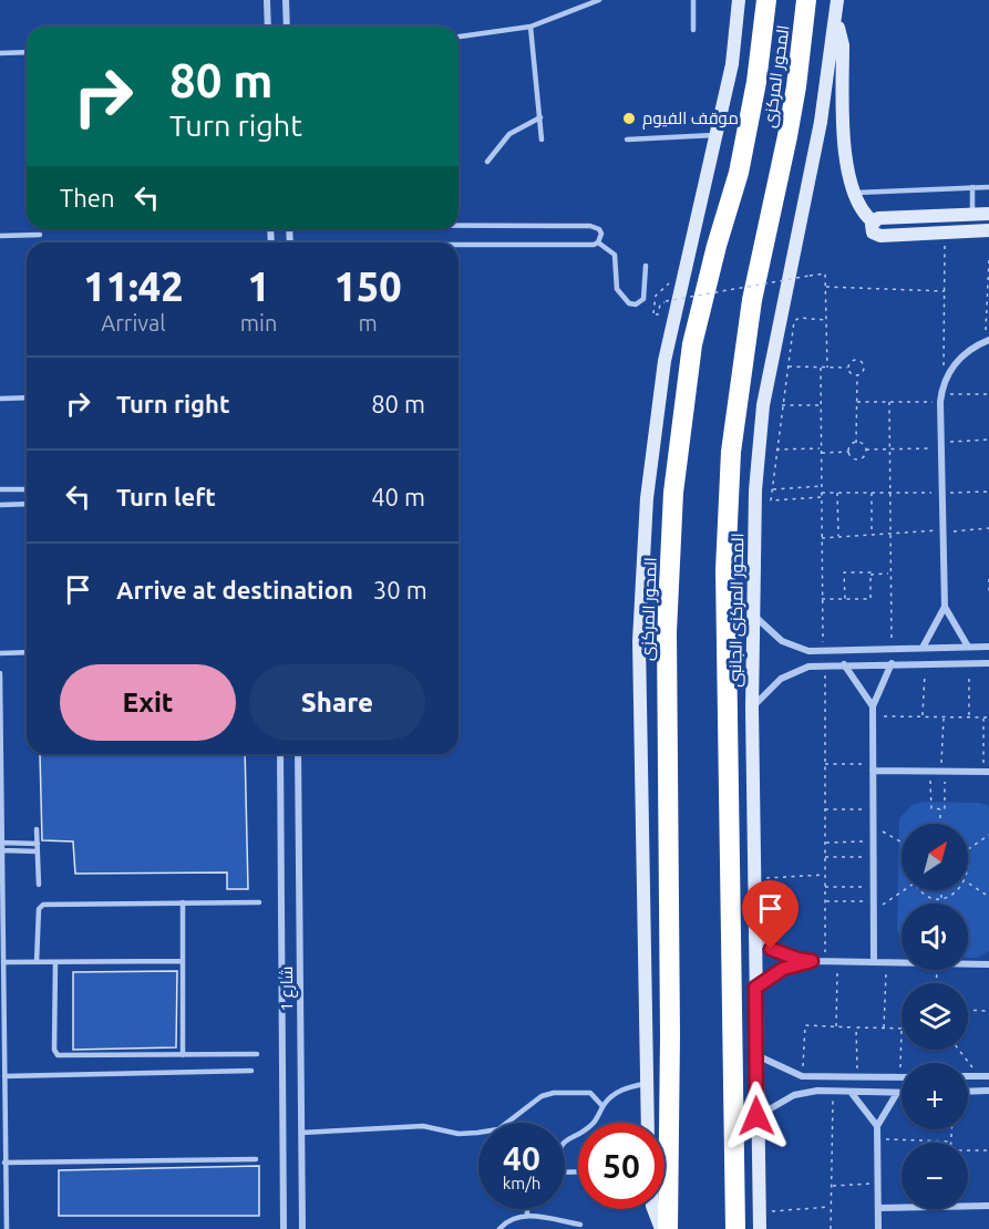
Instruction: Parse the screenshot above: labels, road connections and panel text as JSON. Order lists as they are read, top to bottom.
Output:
{
  "streets": {
    "highway": ["المحور المركزى"],
    "main road": ["المحور المركزى الجانبى"],
    "street": ["شارع 1"]
  },
  "places": ["موقف الفيوم"],
  "north": "top right",
  "page": {
    "turn": ["80 m", "Turn right"],
    "then": "Then",
    "eta": [
      "11:42",
      "Arrival",
      "1",
      "min",
      "150",
      "m"
    ],
    "list": [
      {
        "name": "Turn right",
        "value": "80 m"
      },
      {
        "name": "Turn left",
        "value": "40 m"
      },
      {
        "name": "Arrive at destination",
        "value": "30 m"
      }
    ],
    "buttons": ["Exit", "Share"],
    "map_buttons": ["+", "−"],
    "speed": "40 km/h",
    "limit": "50"
  }
}
